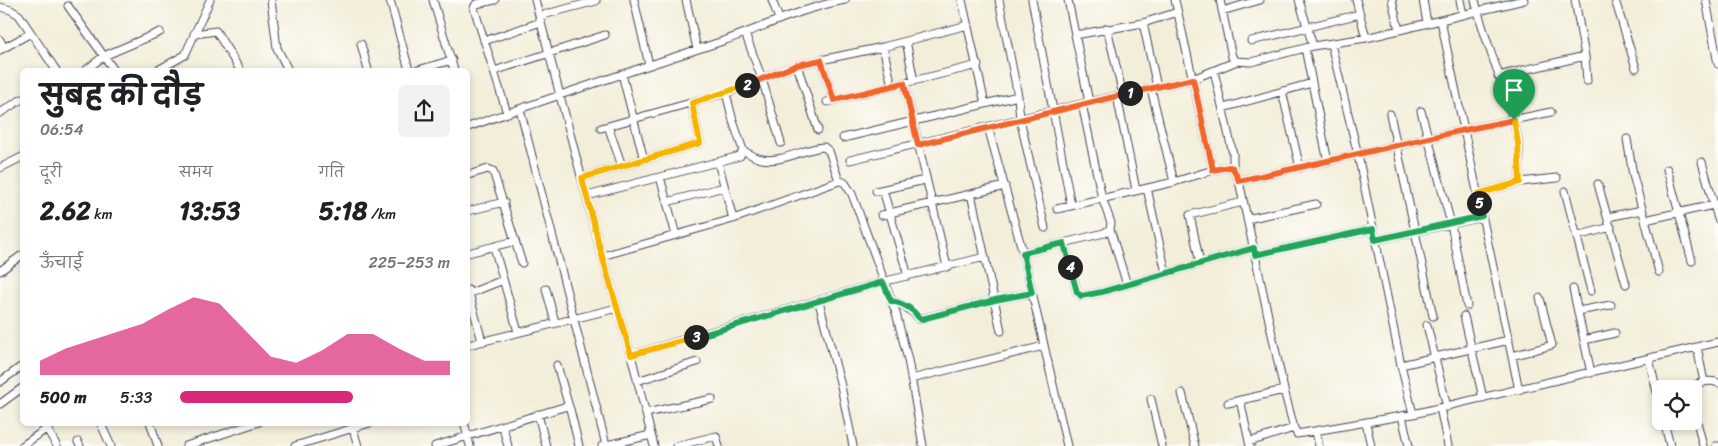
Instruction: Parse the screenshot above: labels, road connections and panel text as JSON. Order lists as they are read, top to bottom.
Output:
{
  "page": {
    "heading": ["सुबह की दौड़", "06:54"],
    "pins": [
      "2",
      "1",
      "5",
      "4",
      "3"
    ],
    "stats": [
      ["दूरी", "2.62 km"],
      ["समय", "13:53"],
      ["गति", "5:18 /km"]
    ],
    "chart": ["ऊँचाई", "225–253 m"],
    "list": [
      {
        "name": "500 m",
        "note": "5:33"
      }
    ]
  }
}
